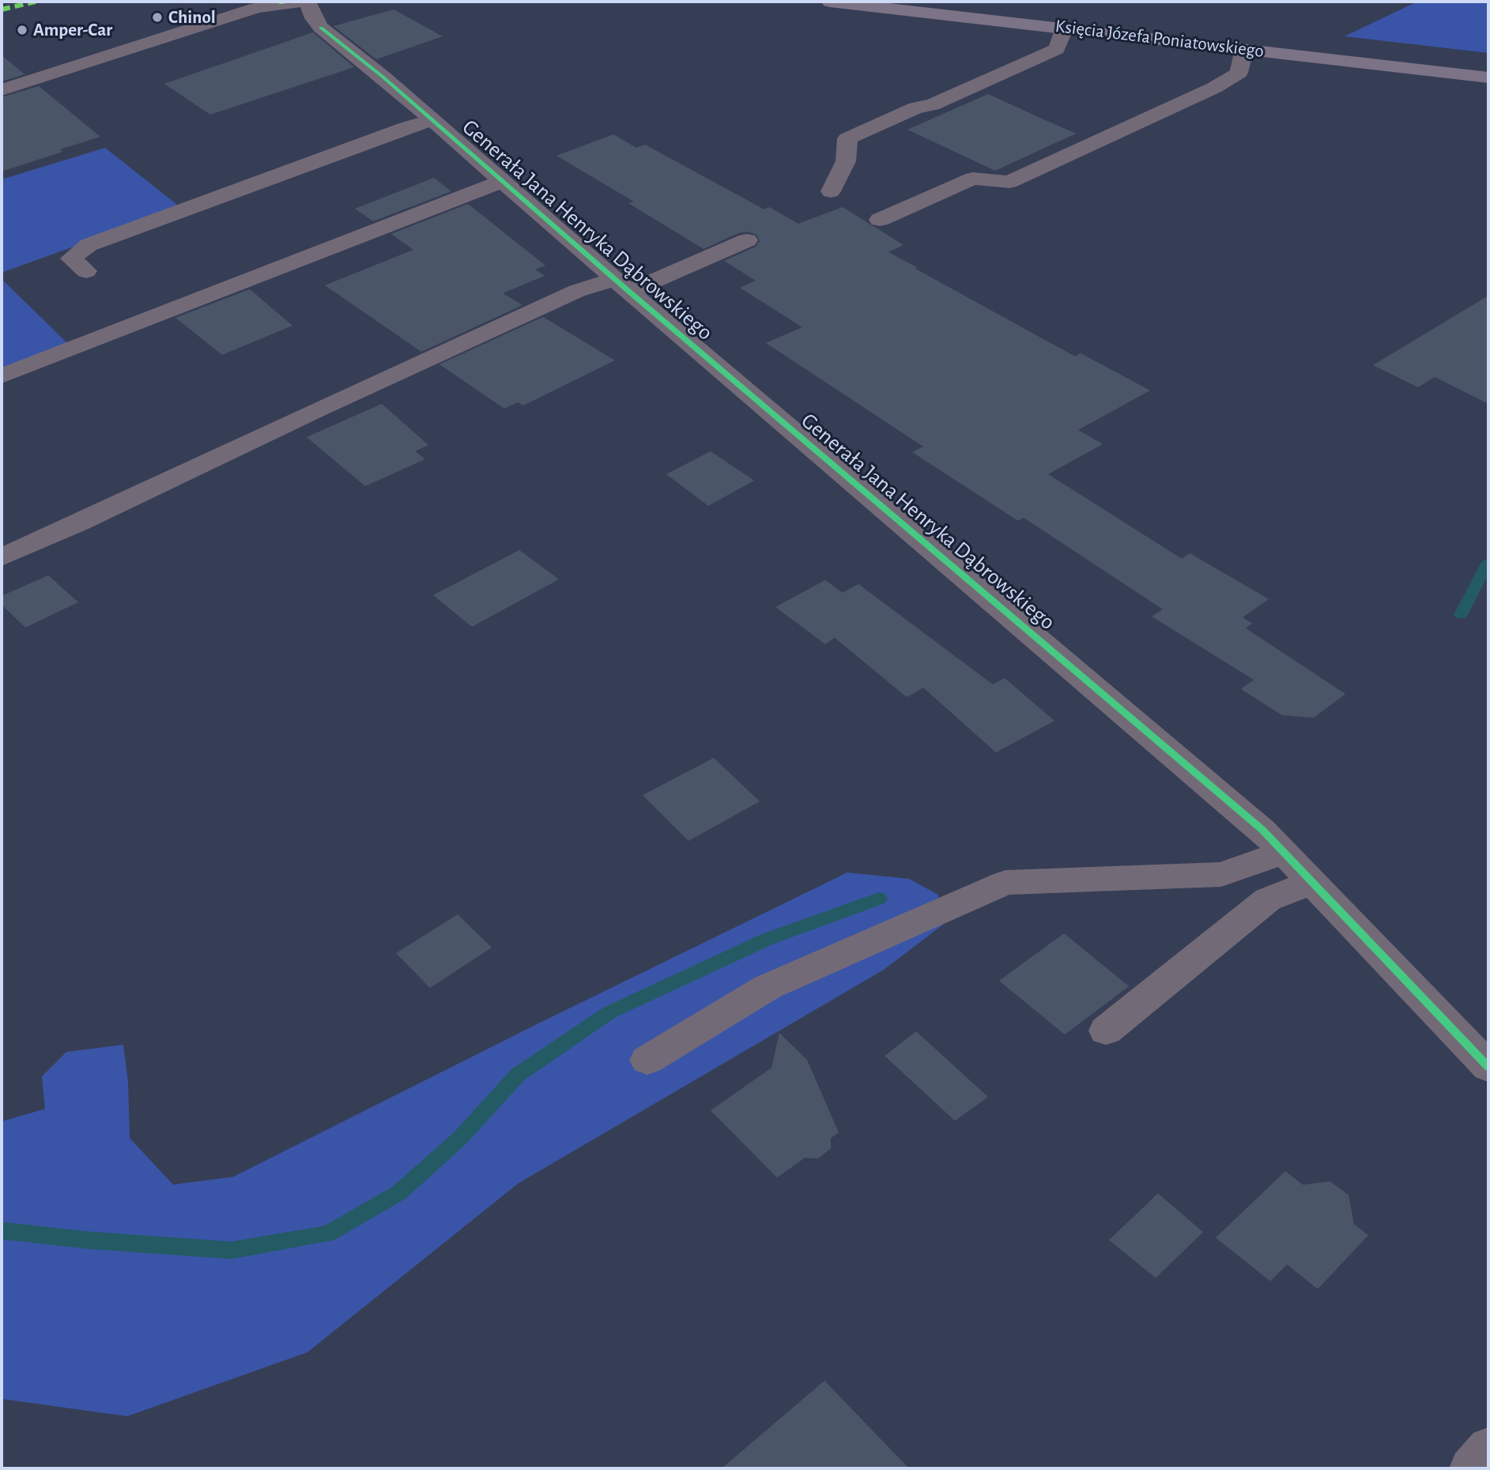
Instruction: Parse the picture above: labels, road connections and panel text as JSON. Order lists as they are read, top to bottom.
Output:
{
  "streets": {
    "main road": ["Księcia Józefa Poniatowskiego"],
    "street": ["Generała Jana Henryka Dąbrowskiego"]
  },
  "places": ["Chinol", "Amper-Car"]
}
